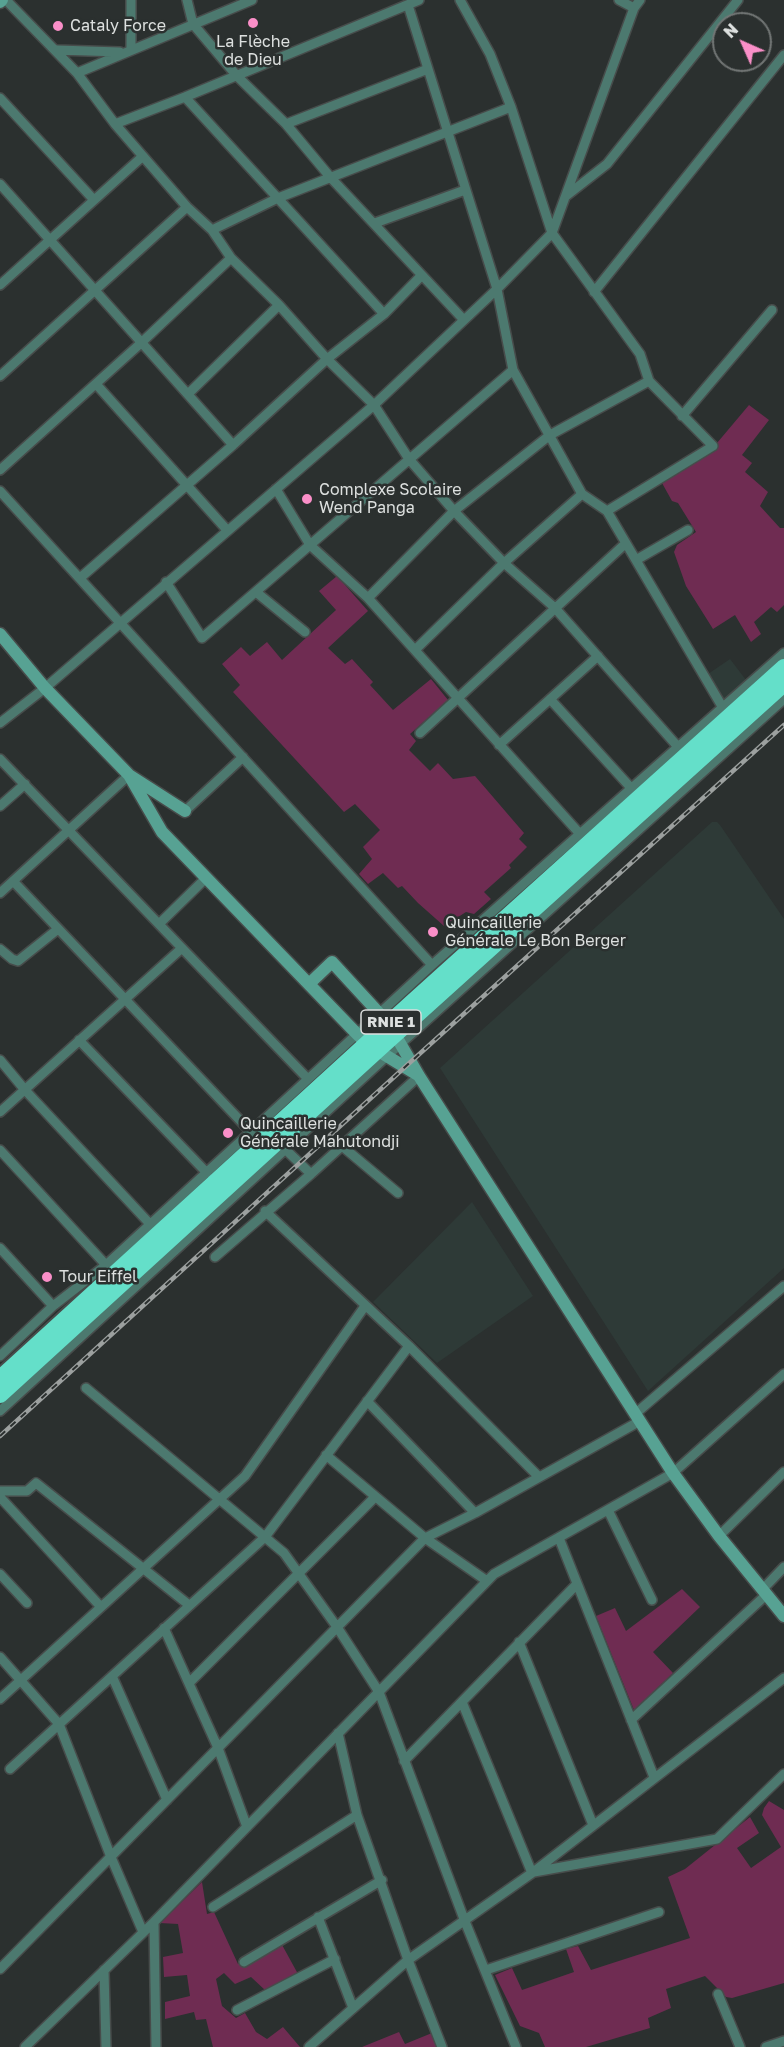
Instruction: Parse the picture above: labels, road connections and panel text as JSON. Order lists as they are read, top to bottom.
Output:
{
  "streets": {
    "highway": ["RNIE 1"]
  },
  "places": [
    "La Flèche de Dieu",
    "Cataly Force",
    "Complexe Scolaire Wend Panga",
    "Quincaillerie Générale Le Bon Berger",
    "Quincaillerie Générale Mahutondji",
    "Tour Eiffel"
  ],
  "north": "top left"
}
